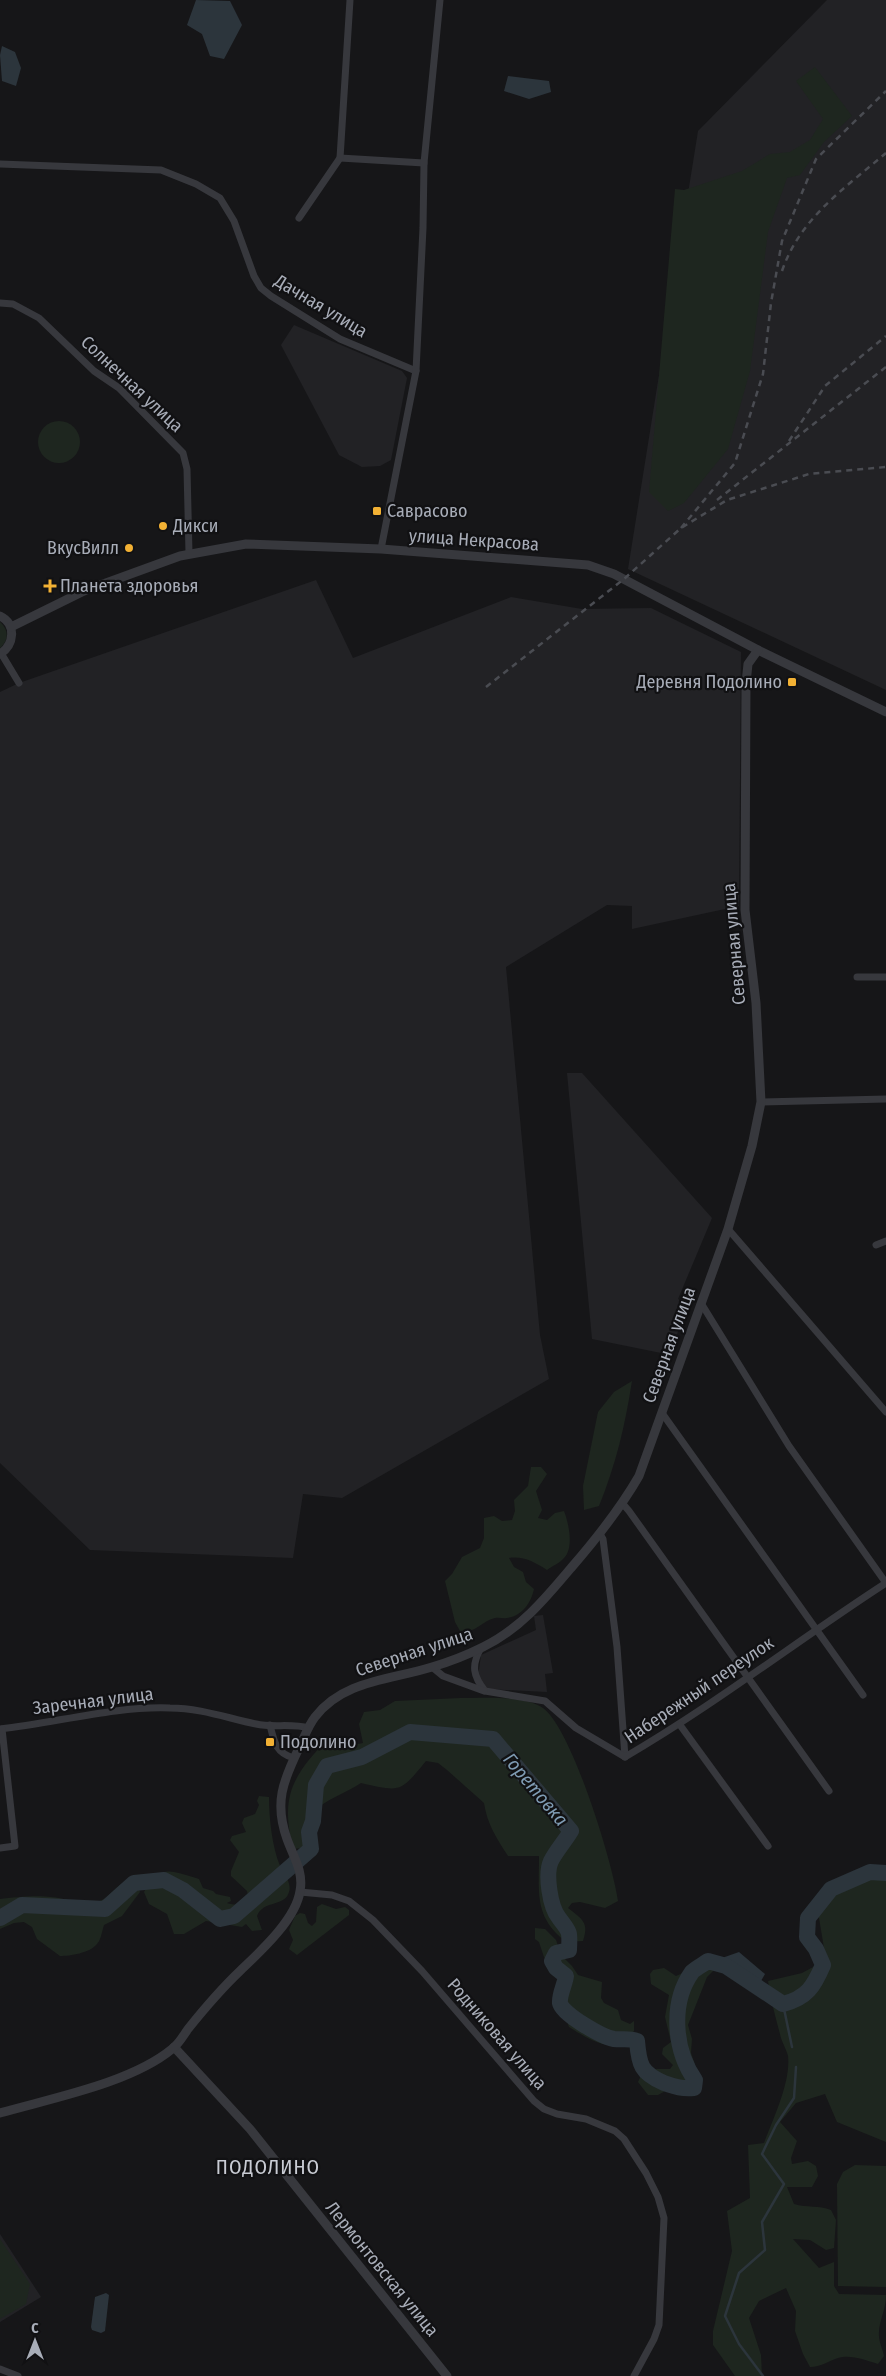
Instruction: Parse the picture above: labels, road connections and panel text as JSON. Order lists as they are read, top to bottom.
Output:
{
  "streets": {
    "street": [
      "Дачная улица",
      "Солнечная улица",
      "улица Некрасова",
      "Северная улица",
      "Набережный переулок",
      "Заречная улица",
      "Родниковая улица",
      "Лермонтовская улица"
    ]
  },
  "crossings": [
    ["Солнечная улица", "улица Некрасова"],
    ["улица Некрасова", "Северная улица"],
    ["Северная улица", "Набережный переулок"],
    ["Северная улица", "Заречная улица"],
    ["Северная улица", "Родниковая улица"]
  ],
  "districts": ["ПОДОЛИНО"],
  "water": ["Горетовка"],
  "places": {
    "transit": ["Саврасово", "Деревня Подолино", "Подолино"],
    "other": ["Дикси", "ВкусВилл"],
    "health": ["Планета здоровья"]
  },
  "north": "top"
}
